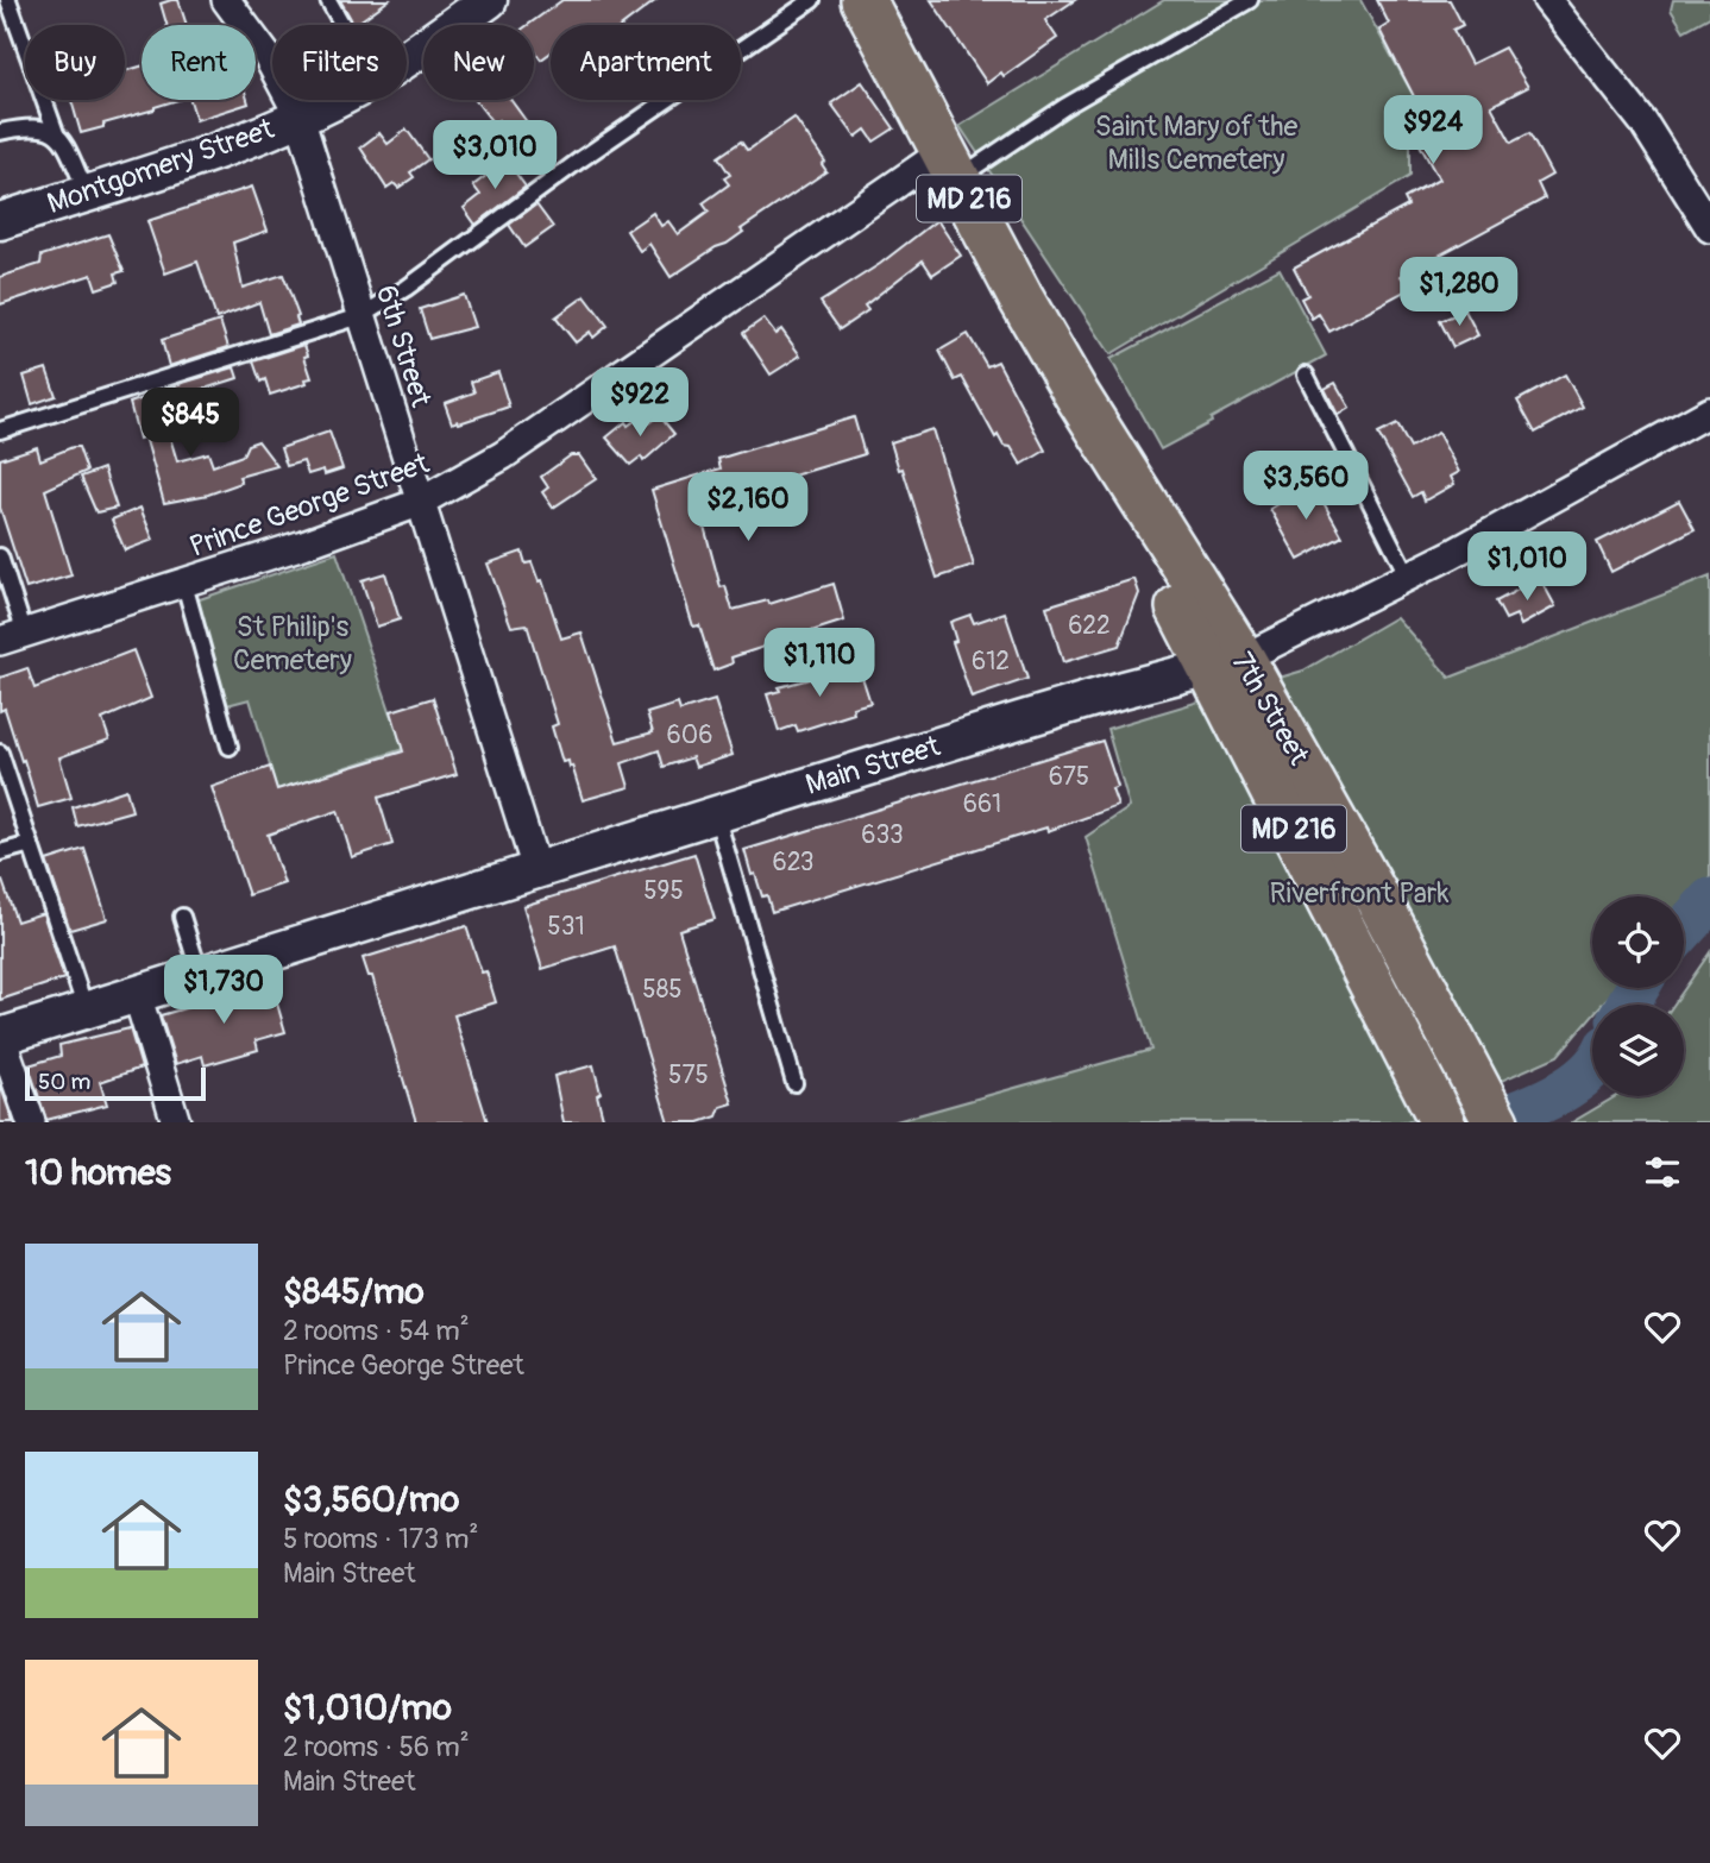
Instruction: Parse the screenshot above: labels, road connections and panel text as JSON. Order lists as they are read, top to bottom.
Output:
{
  "streets": {
    "main road": ["MD 216", "7th Street"],
    "street": [
      "Montgomery Street",
      "6th Street",
      "Prince George Street",
      "Main Street"
    ]
  },
  "crossings": [
    ["Montgomery Street", "6th Street"],
    ["6th Street", "Prince George Street"],
    ["6th Street", "Main Street"],
    ["Prince George Street", "7th Street"],
    ["7th Street", "Main Street"]
  ],
  "parks": ["Saint Mary of the Mills Cemetery", "St Philip's Cemetery", "Riverfront Park"],
  "house_numbers": [
    "622",
    "612",
    "606",
    "675",
    "661",
    "633",
    "623",
    "595",
    "531",
    "585",
    "575"
  ],
  "scale_bar": "50 m",
  "page": {
    "chip": [
      "Buy",
      "Rent",
      "Filters",
      "New",
      "Apartment"
    ],
    "price": [
      "$924",
      "$3,010",
      "$1,280",
      "$922",
      "$845",
      "$3,560",
      "$2,160",
      "$1,010",
      "$1,110",
      "$1,730"
    ],
    "scale": "50 m",
    "heading": "10 homes",
    "list": [
      {
        "name": "$845/mo",
        "note": "2 rooms · 54 m² · Prince George Street"
      },
      {
        "name": "$3,560/mo",
        "note": "5 rooms · 173 m² · Main Street"
      },
      {
        "name": "$1,010/mo",
        "note": "2 rooms · 56 m² · Main Street"
      }
    ]
  }
}
